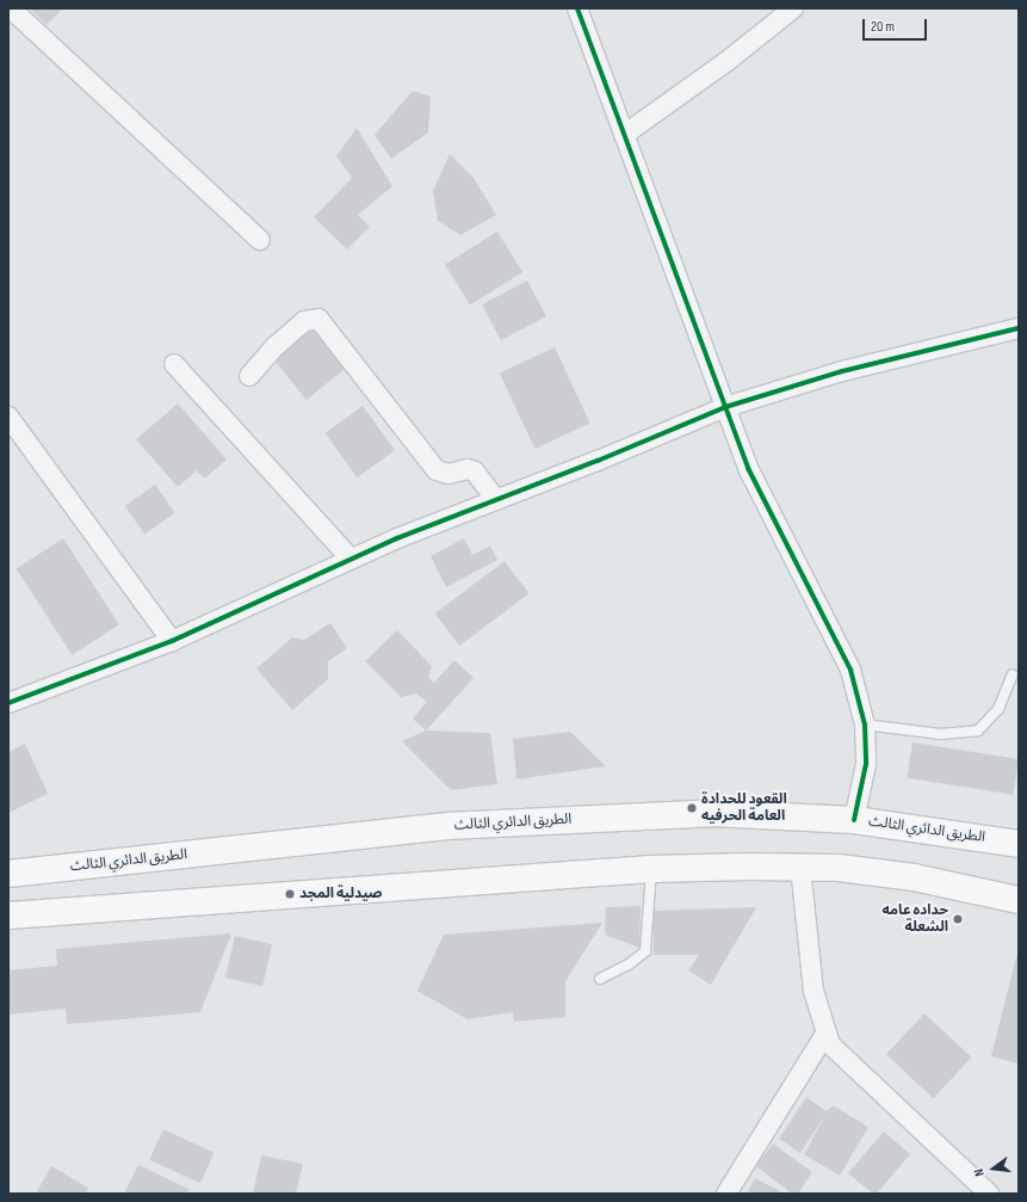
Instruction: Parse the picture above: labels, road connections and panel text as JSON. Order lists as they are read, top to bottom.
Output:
{
  "streets": {
    "main road": ["الطريق الدائري الثالث"]
  },
  "places": ["القعود للحدادة العامة الحرفيه", "صيدلية المجد", "حداده عامه الشعلة"],
  "scale_bar": "20 m",
  "north": "left"
}
